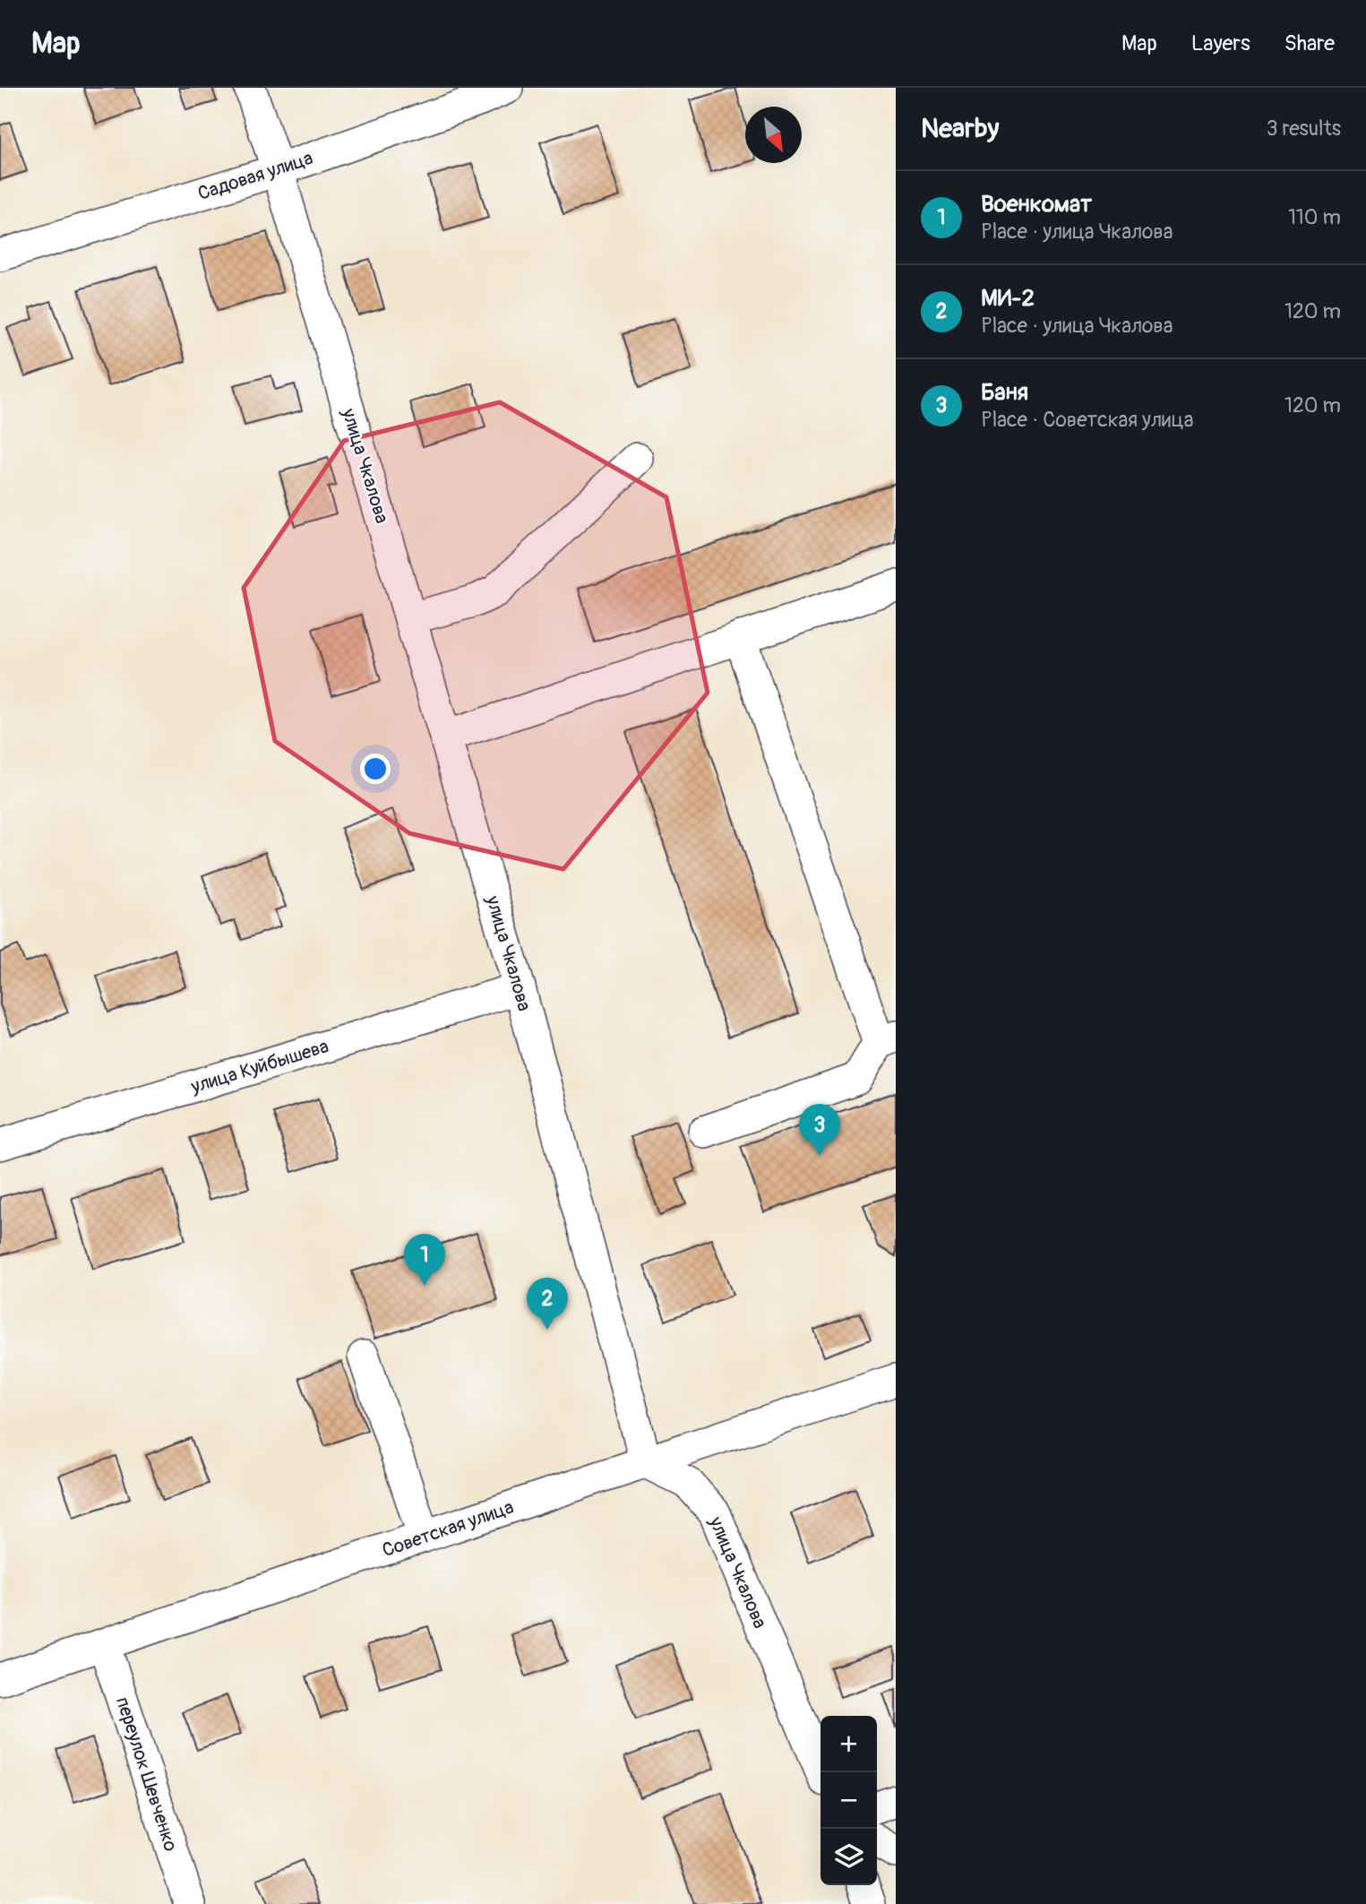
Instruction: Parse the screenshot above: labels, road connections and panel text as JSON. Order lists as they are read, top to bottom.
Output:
{
  "streets": {
    "street": [
      "Садовая улица",
      "улица Чкалова",
      "улица Куйбышева",
      "Советская улица",
      "переулок Шевченко"
    ]
  },
  "crossings": [
    ["Садовая улица", "улица Чкалова"],
    ["улица Чкалова", "улица Куйбышева"],
    ["улица Чкалова", "Советская улица"],
    ["Советская улица", "переулок Шевченко"]
  ],
  "north": "bottom right",
  "page": {
    "header": "Map",
    "nav": ["Map", "Layers", "Share"],
    "heading": ["Nearby", "3 results"],
    "list": [
      {
        "mark": "1",
        "name": "Военкомат",
        "note": "Place · улица Чкалова",
        "value": "110 m"
      },
      {
        "mark": "2",
        "name": "МИ-2",
        "note": "Place · улица Чкалова",
        "value": "120 m"
      },
      {
        "mark": "3",
        "name": "Баня",
        "note": "Place · Советская улица",
        "value": "120 m"
      }
    ],
    "pins": ["3", "1", "2"],
    "map_buttons": ["+", "−"]
  }
}
